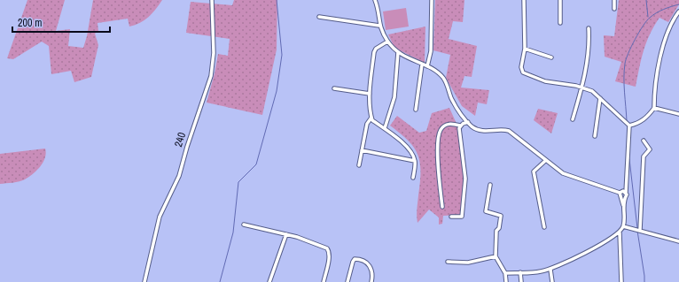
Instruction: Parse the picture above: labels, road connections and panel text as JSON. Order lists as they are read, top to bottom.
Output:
{
  "streets": {
    "street": ["240"]
  },
  "scale_bar": "200 m"
}
